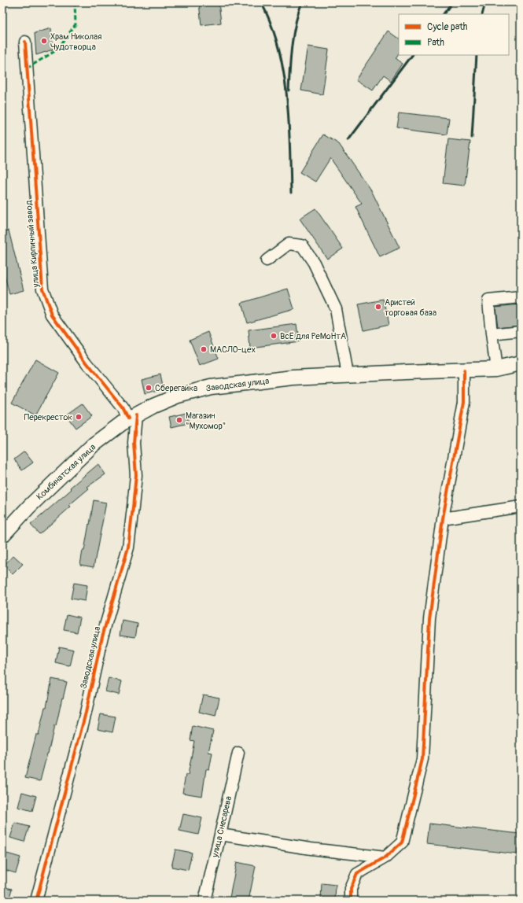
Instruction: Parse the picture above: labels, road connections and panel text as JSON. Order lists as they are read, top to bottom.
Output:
{
  "streets": {
    "main road": ["Заводская улица", "Комбинатская улица"],
    "street": ["улица Кирпичный завод", "улица Снесарева"]
  },
  "crossings": [
    ["улица Кирпичный завод", "Заводская улица"],
    ["улица Кирпичный завод", "Комбинатская улица"],
    ["Заводская улица", "Комбинатская улица"]
  ],
  "places": [
    "Храм Николая Чудотворца",
    "Аристей торговая база",
    "ВсЁ для РеМоНтА",
    "МАСЛО-цех",
    "Сберегайка",
    "Перекресток",
    "Магазин \"Мухомор\""
  ],
  "legend": ["Cycle path", "Path"]
}
